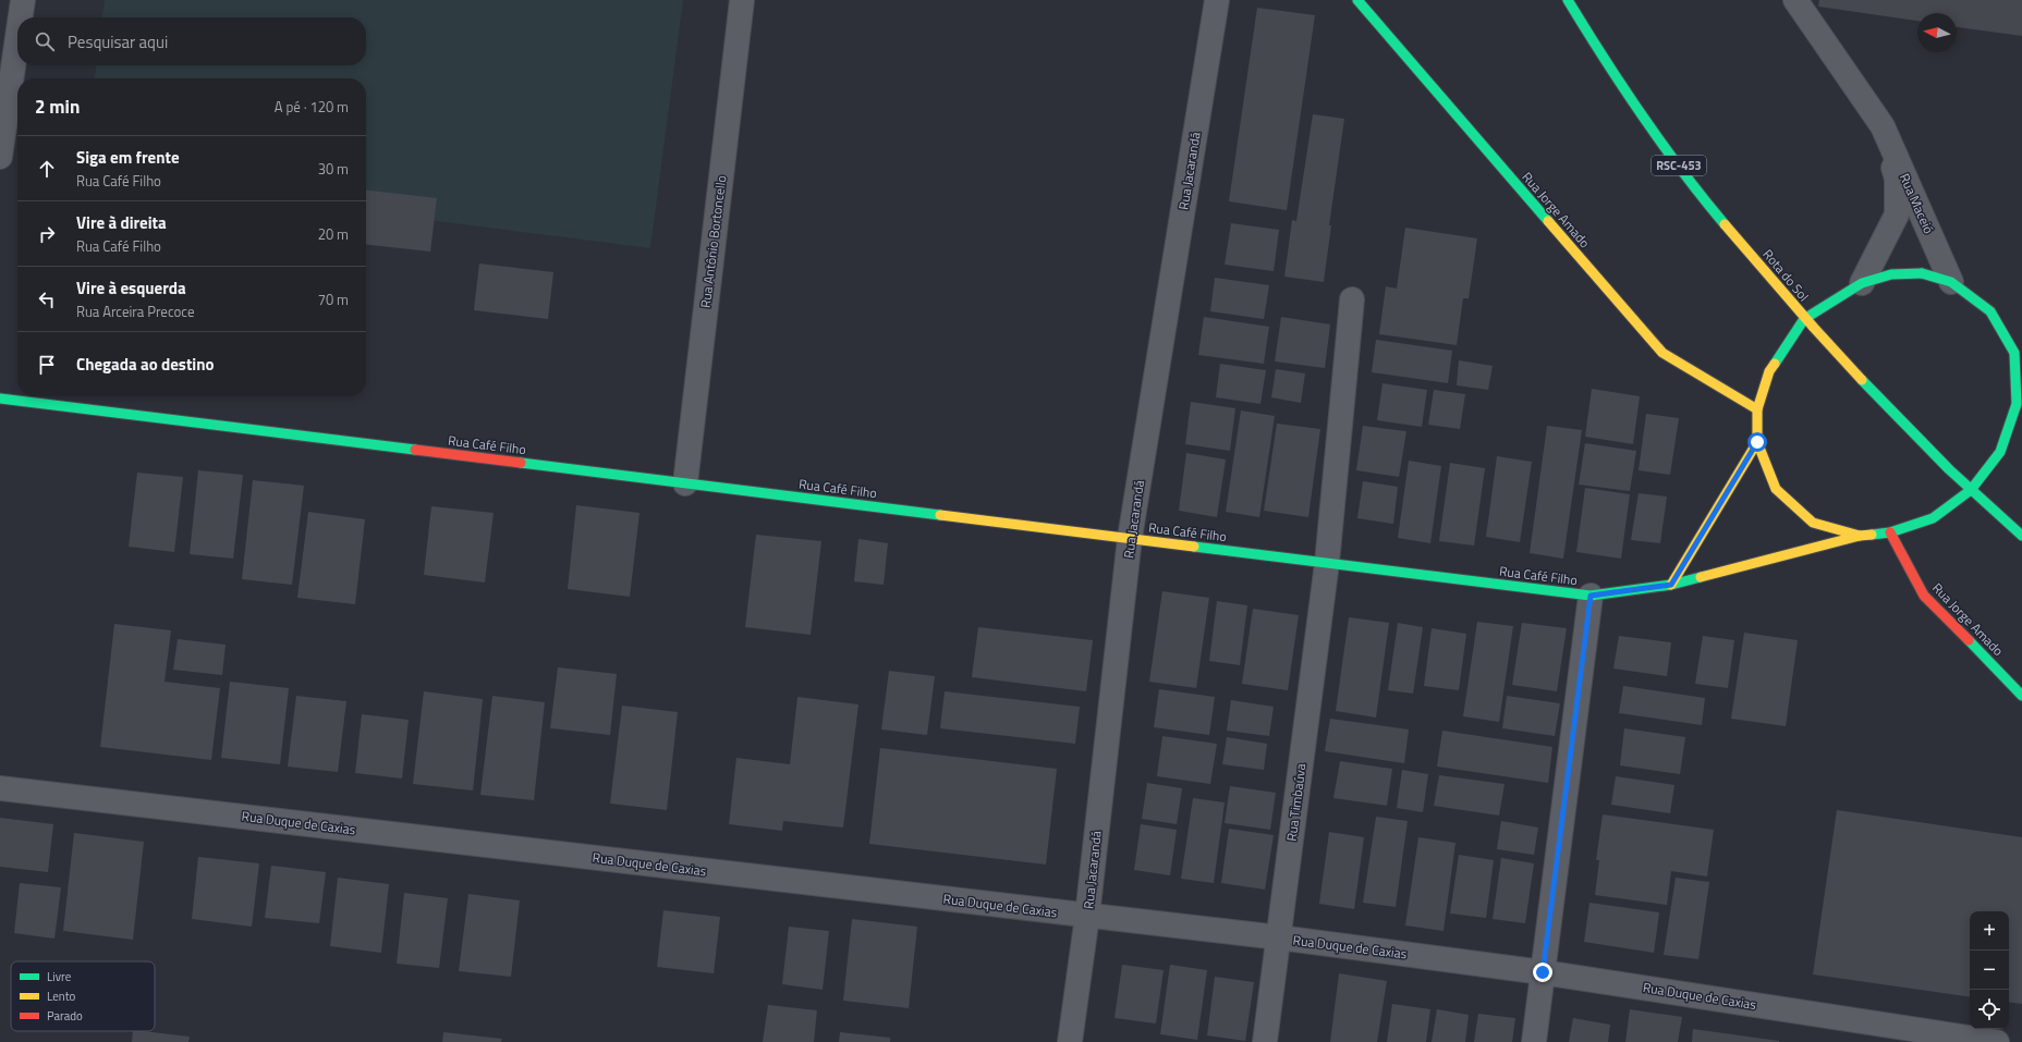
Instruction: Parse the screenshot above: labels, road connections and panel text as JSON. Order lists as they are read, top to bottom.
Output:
{
  "streets": {
    "main road": [
      "RSC-453",
      "Rua Jorge Amado",
      "Rota do Sol",
      "Rua Café Filho"
    ],
    "street": [
      "Rua Jacarandá",
      "Rua Maceió",
      "Rua Antônio Bortoncello",
      "Rua Timbaúva",
      "Rua Duque de Caxias"
    ]
  },
  "crossings": [
    ["Rua Jacarandá", "Rua Café Filho"],
    ["Rua Jacarandá", "Rua Duque de Caxias"],
    ["Rua Antônio Bortoncello", "Rua Café Filho"],
    ["Rua Café Filho", "Rua Timbaúva"],
    ["Rua Timbaúva", "Rua Duque de Caxias"]
  ],
  "legend": ["Livre", "Lento", "Parado"],
  "north": "left",
  "page": {
    "search": "Pesquisar aqui",
    "heading": ["2 min", "A pé · 120 m"],
    "list": [
      ["Siga em frente", "Rua Café Filho", "30 m"],
      ["Vire à direita", "Rua Café Filho", "20 m"],
      ["Vire à esquerda", "Rua Arceira Precoce", "70 m"],
      "Chegada ao destino"
    ],
    "map_buttons": ["+", "−"]
  }
}
